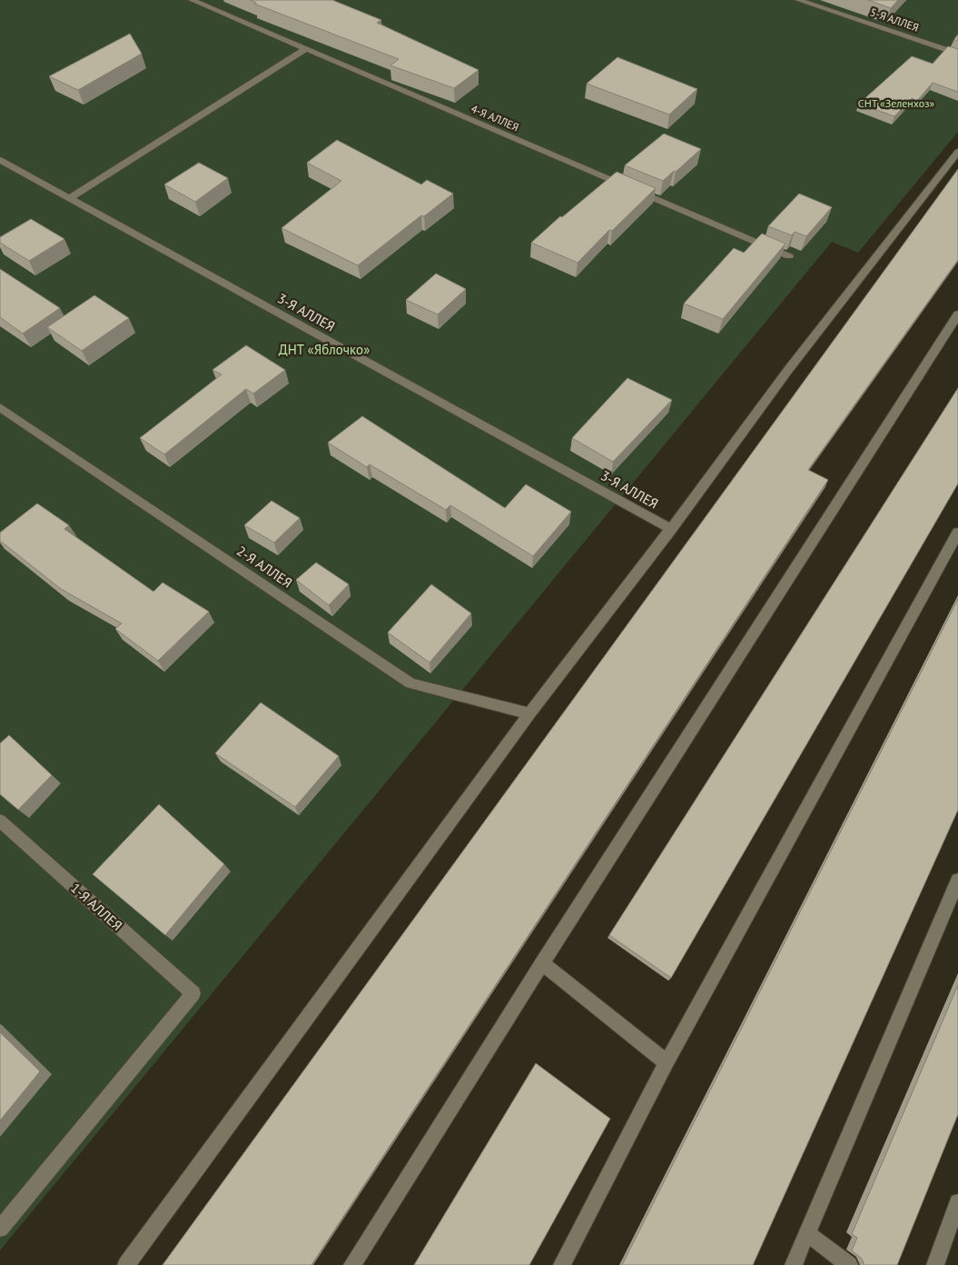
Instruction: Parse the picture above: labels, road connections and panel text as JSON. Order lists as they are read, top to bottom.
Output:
{
  "streets": {
    "lane": [
      "5-Я АЛЛЕЯ",
      "4-Я АЛЛЕЯ",
      "3-Я АЛЛЕЯ",
      "2-Я АЛЛЕЯ",
      "1-Я АЛЛЕЯ"
    ]
  },
  "parks": ["СНТ «Зеленхоз»", "ДНТ «Яблочко»"]
}
